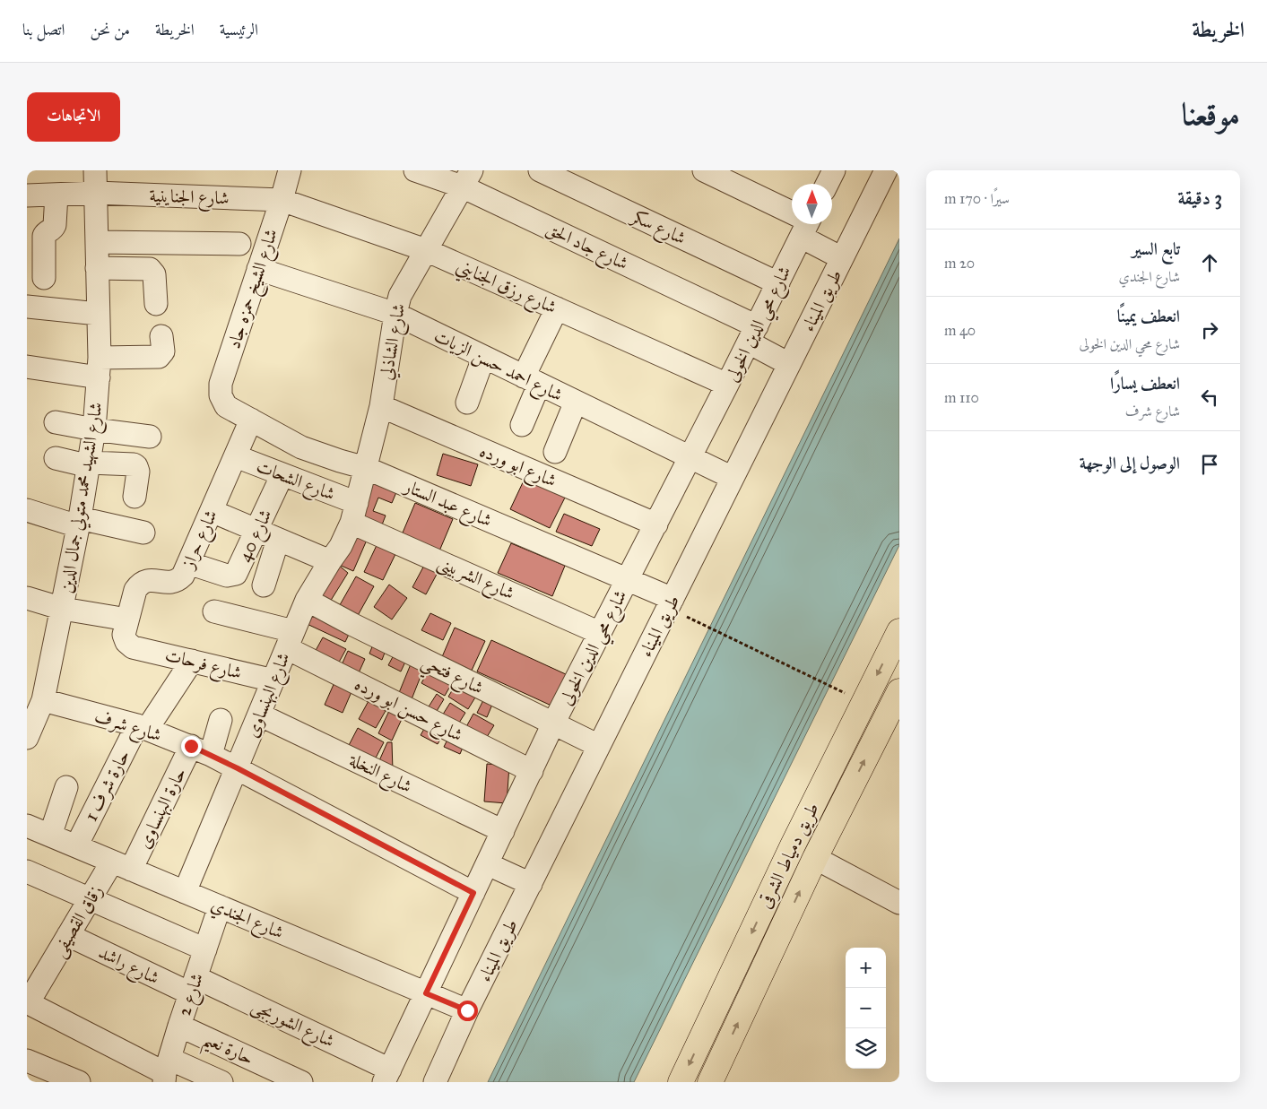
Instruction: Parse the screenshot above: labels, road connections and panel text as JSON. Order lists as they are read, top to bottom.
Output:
{
  "streets": {
    "highway": ["طريق دمياط الشرقى"],
    "street": [
      "شارع الجناينية",
      "شارع سكر",
      "شارع جاد الحق",
      "شارع رزق الجنايني",
      "شارع الشيخ حمزه جاد",
      "طريق الميناء",
      "شارع محي الدين الخولى",
      "شارع الشاذلي",
      "شارع احمد حسن الزيات",
      "شارع ابو ورده",
      "شارع الشحات",
      "شارع الشهيد محمد متولي جمال الدين",
      "شارع عبد الستار",
      "شارع 40",
      "شارع حراز",
      "شارع الشربينى",
      "شارع فرحات",
      "شارع فتحي",
      "شارع البهنساوى",
      "شارع حسن ابو ورده",
      "شارع شرف",
      "شارع النخلة",
      "حارة شرف 1",
      "حارة البهنساوى",
      "شارع الجندي",
      "زقاق القصيفى",
      "شارع راشد",
      "شارع 2",
      "شارع الشوربجى",
      "حارة نعيم"
    ]
  },
  "crossings": [
    ["شارع الجناينية", "شارع رزق الجنايني"],
    ["شارع الجناينية", "شارع الشيخ حمزه جاد"],
    ["شارع الجناينية", "شارع الشهيد محمد متولي جمال الدين"],
    ["شارع سكر", "شارع محي الدين الخولى"],
    ["شارع جاد الحق", "طريق الميناء"],
    ["شارع جاد الحق", "شارع محي الدين الخولى"],
    ["شارع جاد الحق", "شارع الشاذلي"],
    ["شارع رزق الجنايني", "شارع الشيخ حمزه جاد"],
    ["شارع رزق الجنايني", "شارع محي الدين الخولى"],
    ["شارع رزق الجنايني", "شارع الشاذلي"],
    ["شارع الشيخ حمزه جاد", "شارع احمد حسن الزيات"],
    ["شارع الشيخ حمزه جاد", "شارع عبد الستار"],
    ["طريق الميناء", "شارع احمد حسن الزيات"],
    ["طريق الميناء", "شارع عبد الستار"],
    ["طريق الميناء", "شارع فتحي"],
    ["طريق الميناء", "شارع الجندي"],
    ["شارع محي الدين الخولى", "شارع احمد حسن الزيات"],
    ["شارع محي الدين الخولى", "شارع ابو ورده"],
    ["شارع محي الدين الخولى", "شارع عبد الستار"],
    ["شارع محي الدين الخولى", "شارع الشربينى"],
    ["شارع محي الدين الخولى", "شارع فتحي"],
    ["شارع محي الدين الخولى", "شارع حسن ابو ورده"],
    ["شارع محي الدين الخولى", "شارع شرف"],
    ["شارع محي الدين الخولى", "شارع النخلة"],
    ["شارع محي الدين الخولى", "شارع الجندي"],
    ["شارع محي الدين الخولى", "شارع الشوربجى"],
    ["شارع الشاذلي", "شارع احمد حسن الزيات"],
    ["شارع الشاذلي", "شارع ابو ورده"],
    ["شارع الشاذلي", "شارع الشحات"],
    ["شارع الشاذلي", "شارع عبد الستار"],
    ["شارع الشاذلي", "شارع الشربينى"],
    ["شارع الشاذلي", "شارع البهنساوى"],
    ["شارع الشحات", "شارع 40"],
    ["شارع الشحات", "شارع حراز"],
    ["شارع الشحات", "شارع الشربينى"],
    ["شارع الشحات", "شارع البهنساوى"],
    ["شارع الشهيد محمد متولي جمال الدين", "شارع شرف"],
    ["شارع عبد الستار", "شارع حراز"],
    ["شارع 40", "شارع حراز"],
    ["شارع حراز", "شارع فرحات"],
    ["شارع الشربينى", "شارع البهنساوى"],
    ["شارع فرحات", "شارع البهنساوى"],
    ["شارع فرحات", "حارة شرف 1"],
    ["شارع فتحي", "شارع البهنساوى"],
    ["شارع البهنساوى", "شارع حسن ابو ورده"],
    ["شارع البهنساوى", "شارع شرف"],
    ["شارع البهنساوى", "شارع النخلة"],
    ["شارع البهنساوى", "شارع الجندي"],
    ["شارع شرف", "حارة شرف 1"],
    ["شارع شرف", "حارة البهنساوى"],
    ["حارة شرف 1", "شارع الجندي"],
    ["حارة البهنساوى", "شارع الجندي"],
    ["حارة البهنساوى", "زقاق القصيفى"],
    ["شارع الجندي", "زقاق القصيفى"],
    ["شارع الجندي", "شارع 2"],
    ["زقاق القصيفى", "شارع راشد"],
    ["شارع راشد", "شارع 2"],
    ["شارع راشد", "شارع الشوربجى"],
    ["شارع 2", "شارع الشوربجى"],
    ["شارع 2", "حارة نعيم"]
  ],
  "north": "top",
  "page": {
    "header": "الخريطة",
    "nav": [
      "الرئيسية",
      "الخريطة",
      "من نحن",
      "اتصل بنا"
    ],
    "title": "موقعنا",
    "buttons": "الاتجاهات",
    "heading": ["3 دقيقة", "سيرًا · 170 m"],
    "list": [
      ["تابع السير", "شارع الجندي", "20 m"],
      ["انعطف يمينًا", "شارع محي الدين الخولى", "40 m"],
      ["انعطف يسارًا", "شارع شرف", "110 m"],
      "الوصول إلى الوجهة"
    ],
    "map_buttons": ["+", "−"]
  }
}
